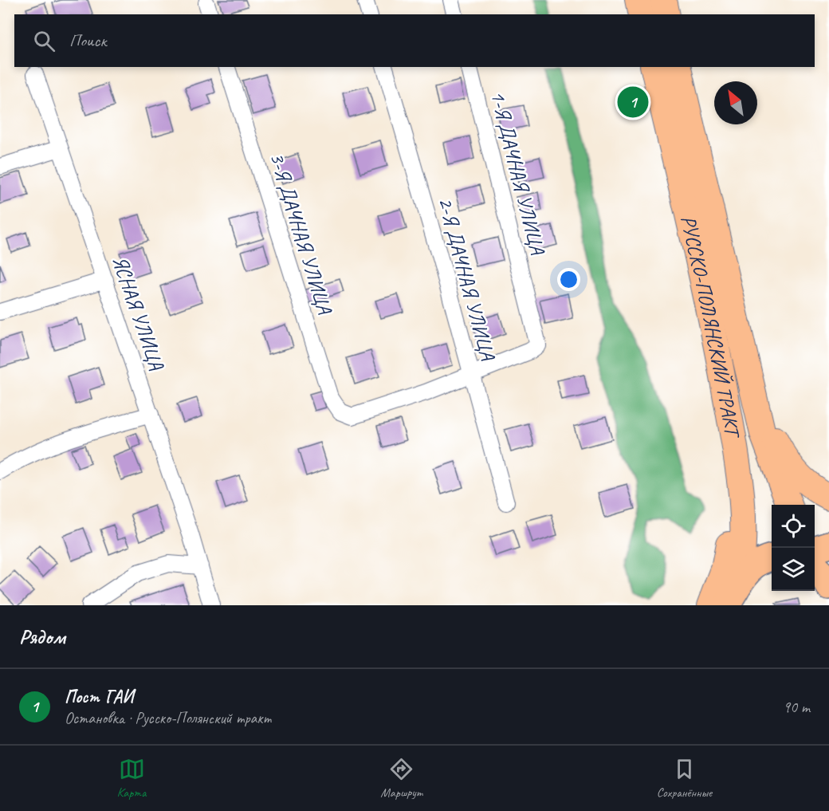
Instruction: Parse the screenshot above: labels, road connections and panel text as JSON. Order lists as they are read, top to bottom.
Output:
{
  "streets": {
    "main road": ["РУССКО-ПОЛЯНСКИЙ ТРАКТ"],
    "street": [
      "1-Я ДАЧНАЯ УЛИЦА",
      "3-Я ДАЧНАЯ УЛИЦА",
      "2-Я ДАЧНАЯ УЛИЦА",
      "ЯСНАЯ УЛИЦА"
    ]
  },
  "crossings": [
    ["1-Я ДАЧНАЯ УЛИЦА", "3-Я ДАЧНАЯ УЛИЦА"],
    ["1-Я ДАЧНАЯ УЛИЦА", "2-Я ДАЧНАЯ УЛИЦА"],
    ["3-Я ДАЧНАЯ УЛИЦА", "2-Я ДАЧНАЯ УЛИЦА"]
  ],
  "north": "top left",
  "page": {
    "search": "Поиск",
    "pins": "1",
    "heading": "Рядом",
    "list": [
      {
        "mark": "1",
        "name": "Пост ГАИ",
        "note": "Остановка · Русско-Полянский тракт",
        "value": "90 m"
      }
    ],
    "nav": ["Карта", "Маршрут", "Сохранённые"]
  }
}
